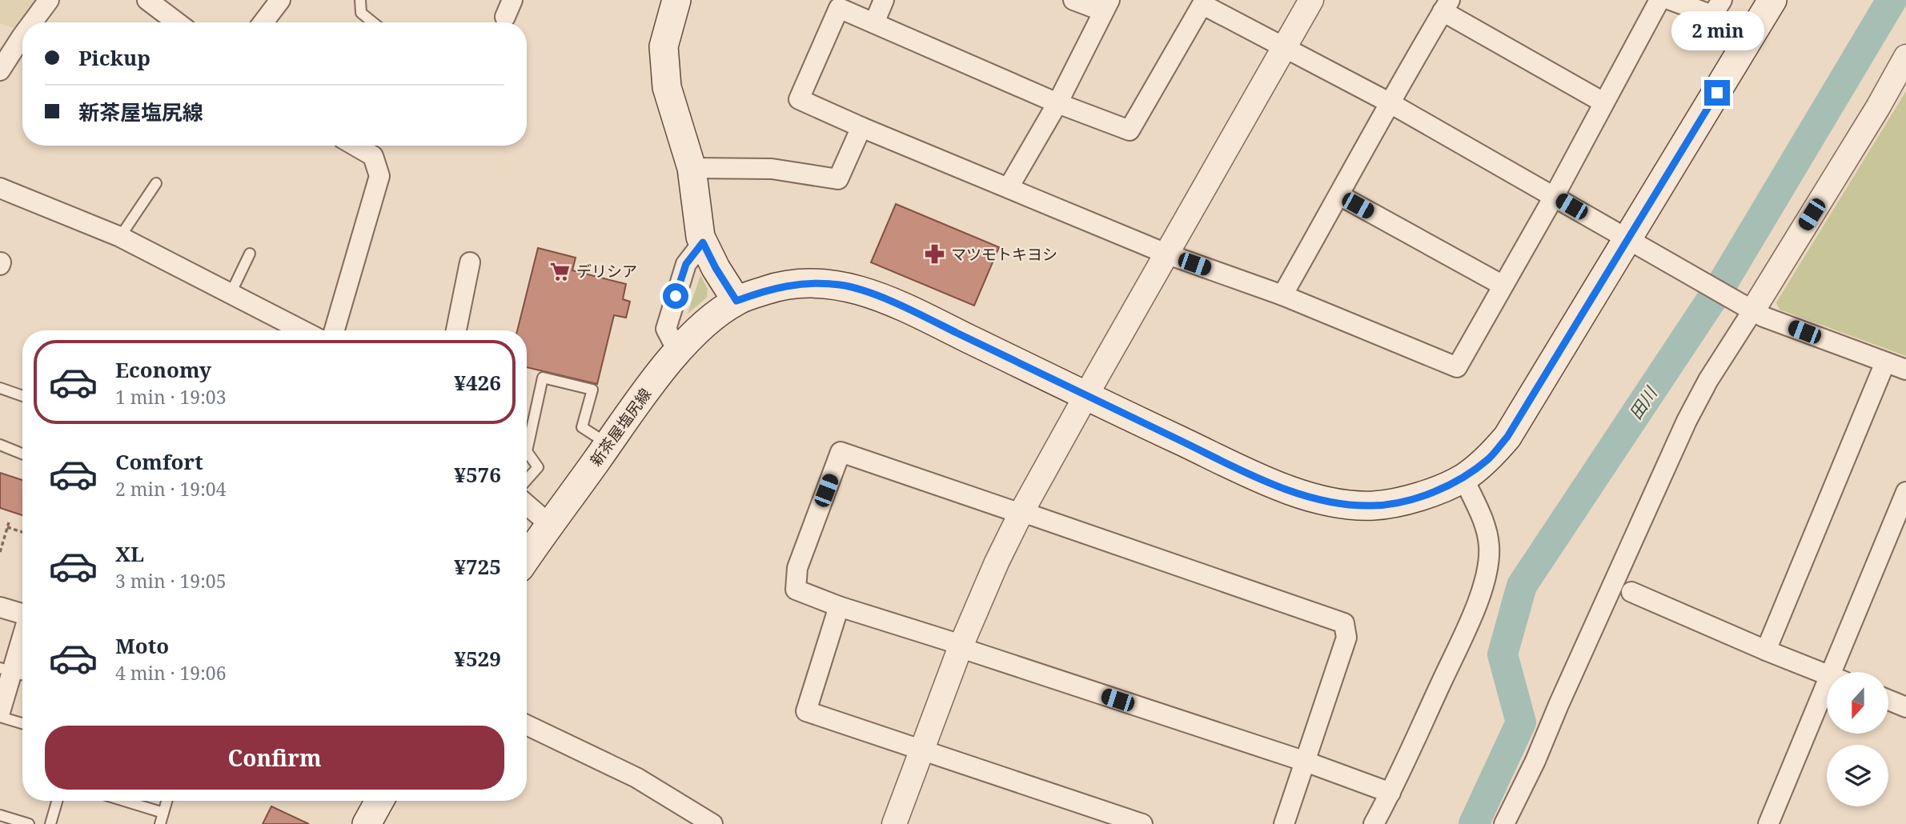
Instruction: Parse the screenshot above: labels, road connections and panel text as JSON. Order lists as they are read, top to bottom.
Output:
{
  "streets": {
    "main road": ["新茶屋塩尻線"]
  },
  "water": ["田川"],
  "places": {
    "pharmacy": ["マツモトキヨシ"],
    "supermarket": ["デリシア"]
  },
  "north": "bottom",
  "page": {
    "bubble": "2 min",
    "banner": ["Pickup", "新茶屋塩尻線"],
    "list": [
      {
        "name": "Economy",
        "note": "1 min · 19:03",
        "value": "¥426"
      },
      {
        "name": "Comfort",
        "note": "2 min · 19:04",
        "value": "¥576"
      },
      {
        "name": "XL",
        "note": "3 min · 19:05",
        "value": "¥725"
      },
      {
        "name": "Moto",
        "note": "4 min · 19:06",
        "value": "¥529"
      }
    ],
    "buttons": "Confirm"
  }
}
